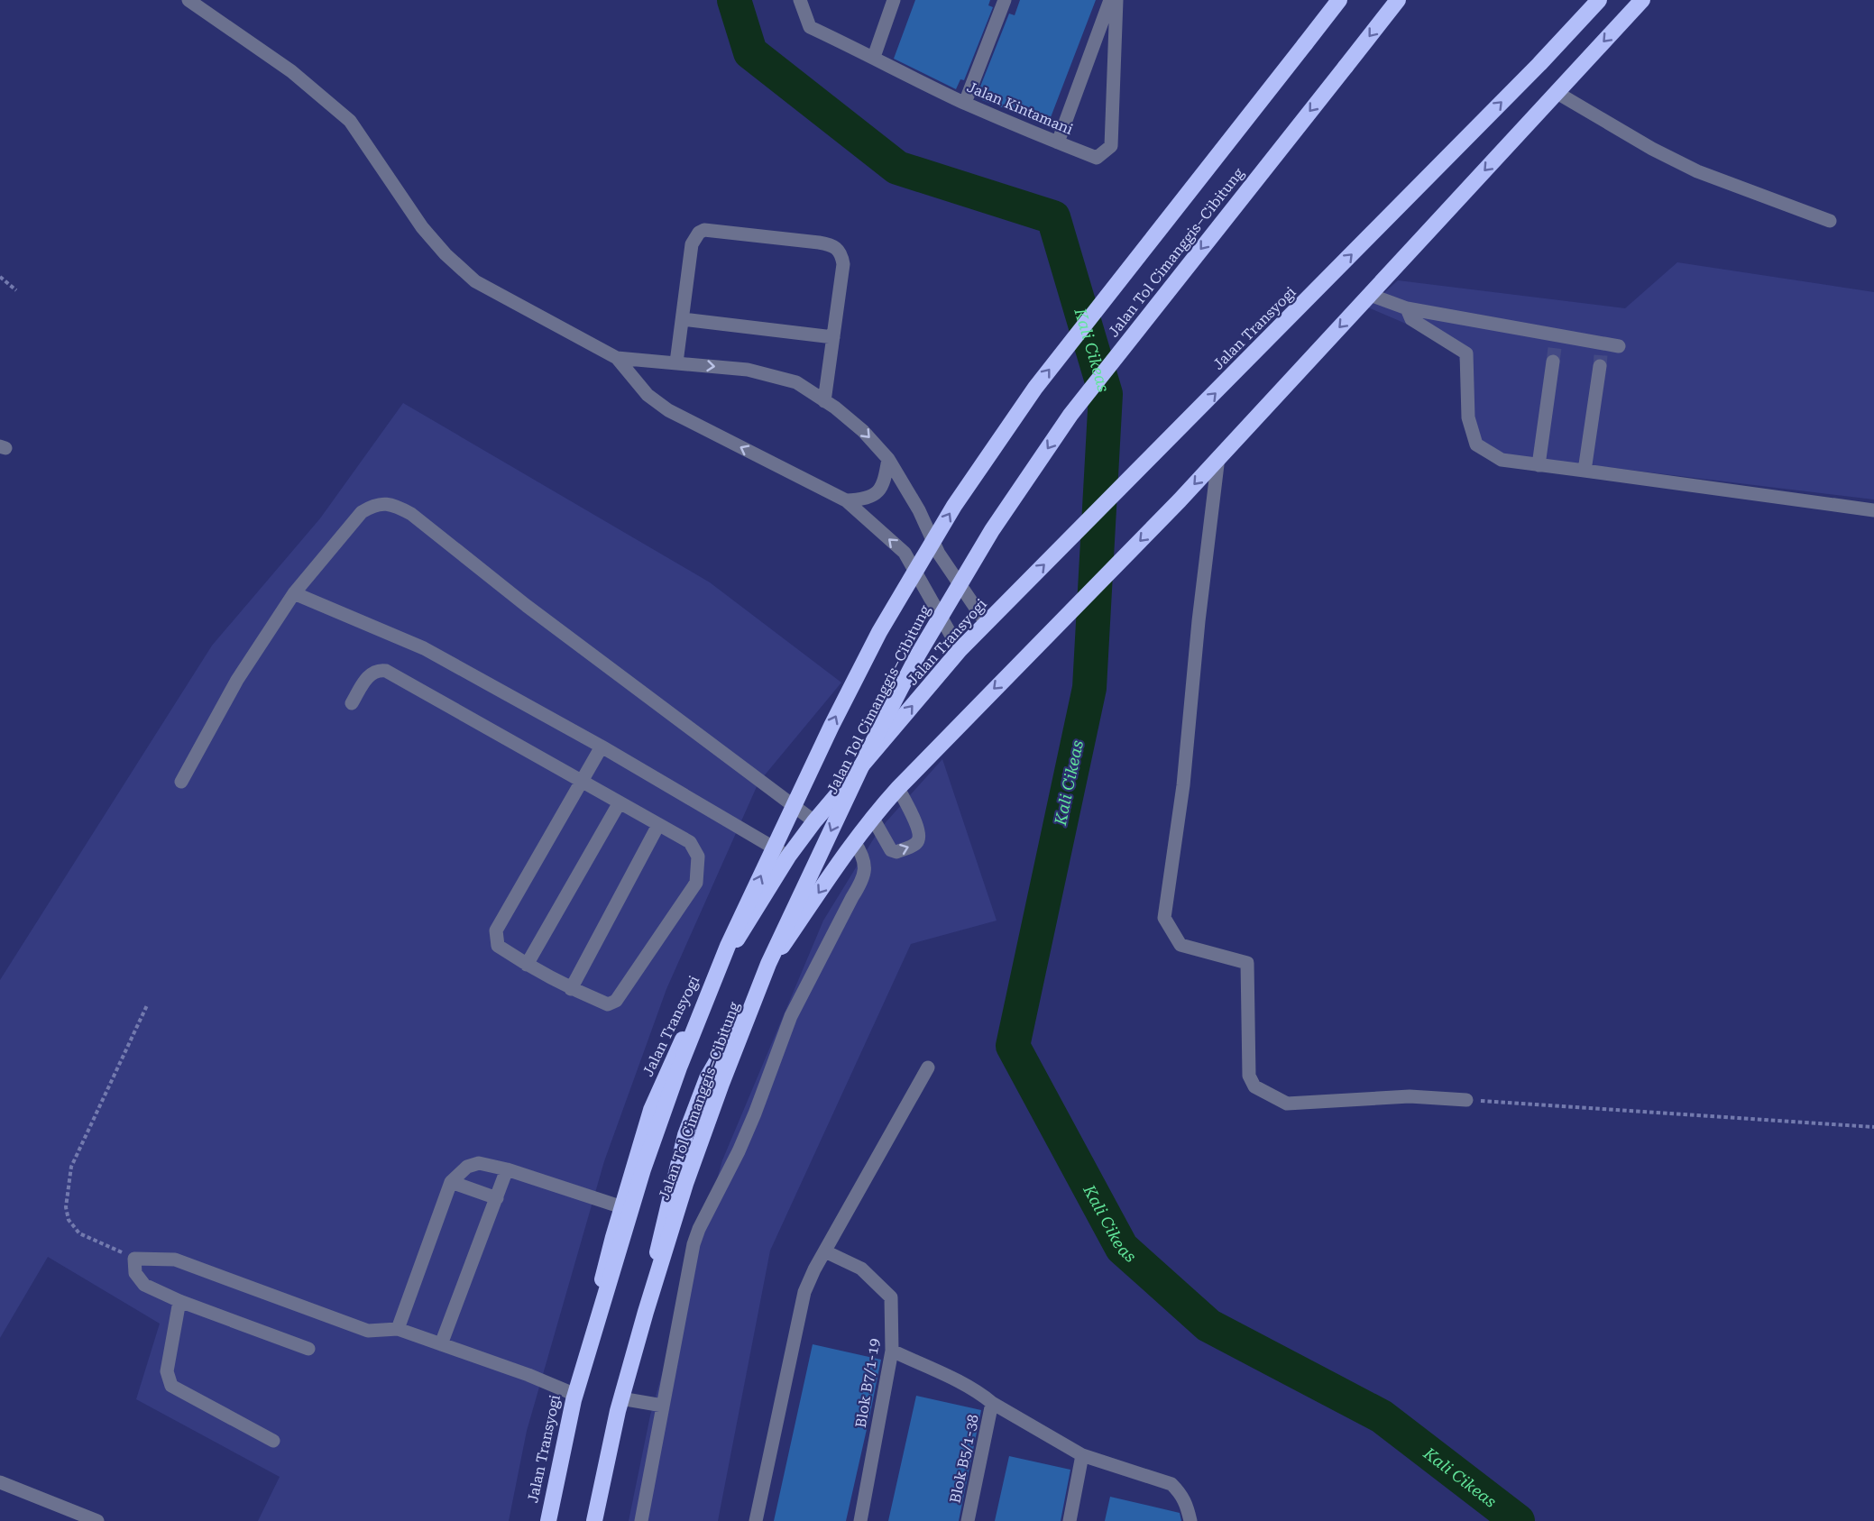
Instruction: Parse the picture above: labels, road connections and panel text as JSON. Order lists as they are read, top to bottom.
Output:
{
  "streets": {
    "highway": ["Jalan Tol Cimanggis–Cibitung", "Jalan Transyogi"],
    "street": ["Jalan Kintamani", "Blok B7/1-19", "Blok B5/1-38"]
  },
  "crossings": [
    ["Jalan Tol Cimanggis–Cibitung", "Jalan Transyogi"]
  ],
  "water": ["Kali Cikeas"]
}
